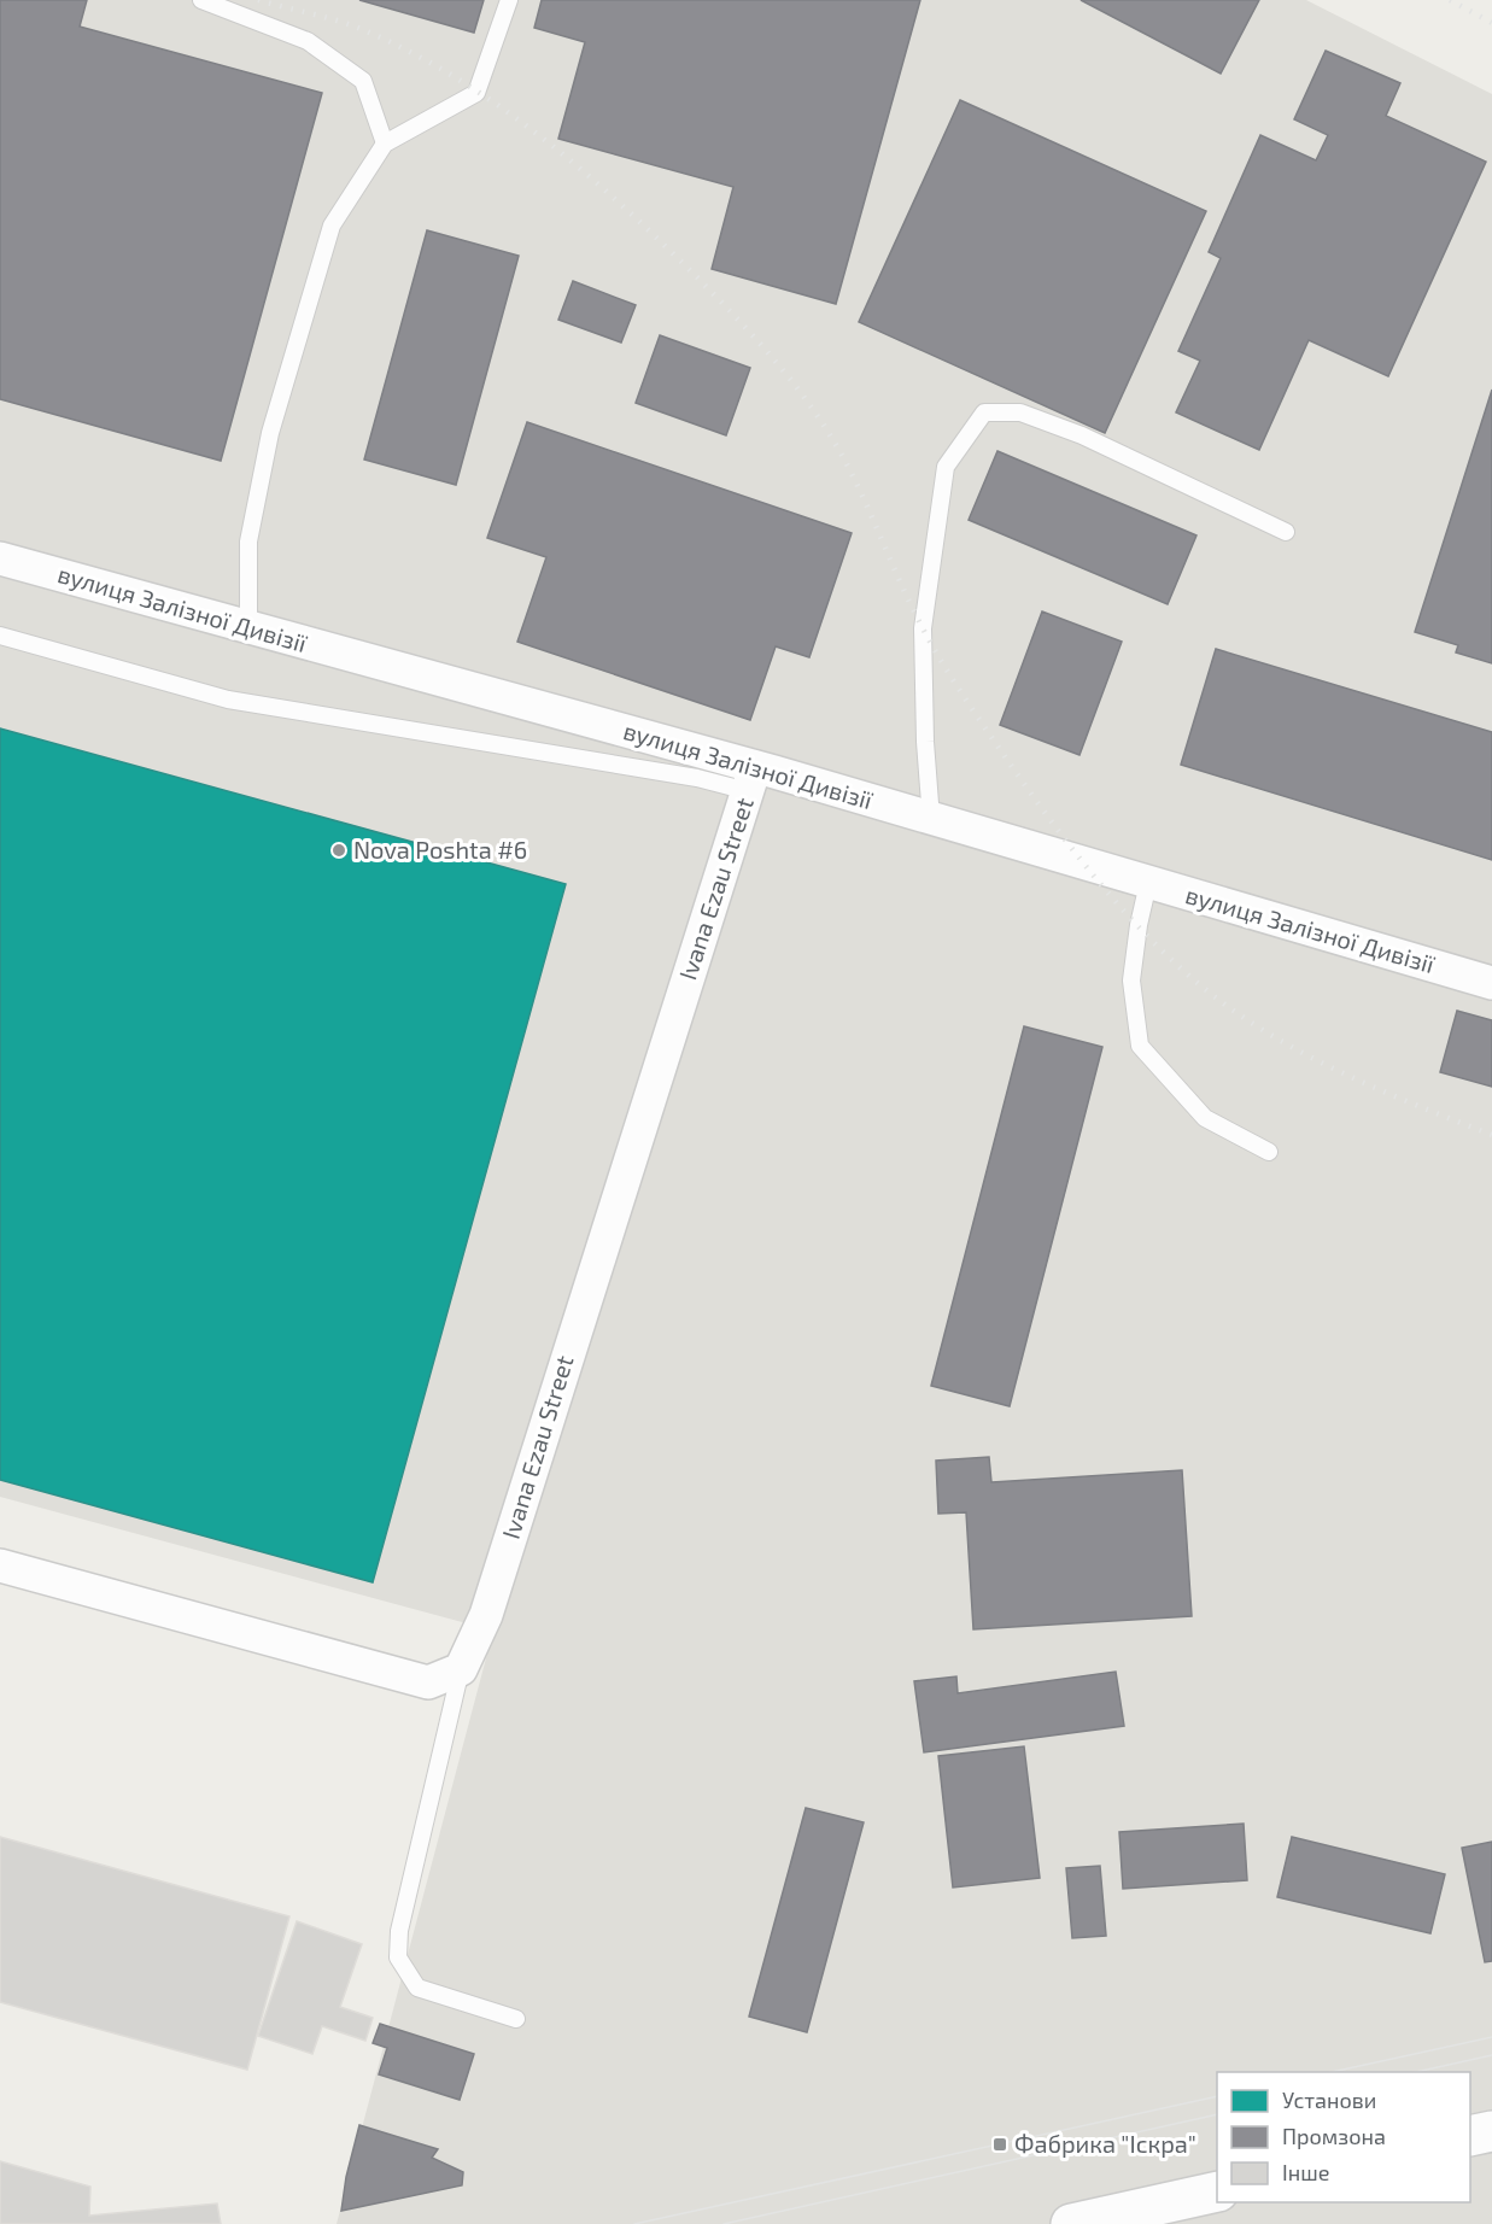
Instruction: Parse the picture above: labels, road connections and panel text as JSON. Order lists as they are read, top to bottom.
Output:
{
  "streets": {
    "street": ["вулиця Залізної Дивізії", "Ivana Ezau Street"]
  },
  "crossings": [
    ["вулиця Залізної Дивізії", "Ivana Ezau Street"]
  ],
  "places": {
    "other": ["Nova Poshta #6"],
    "transit": ["Фабрика \"Іскра\""]
  },
  "legend": ["Установи", "Промзона", "Інше"]
}
